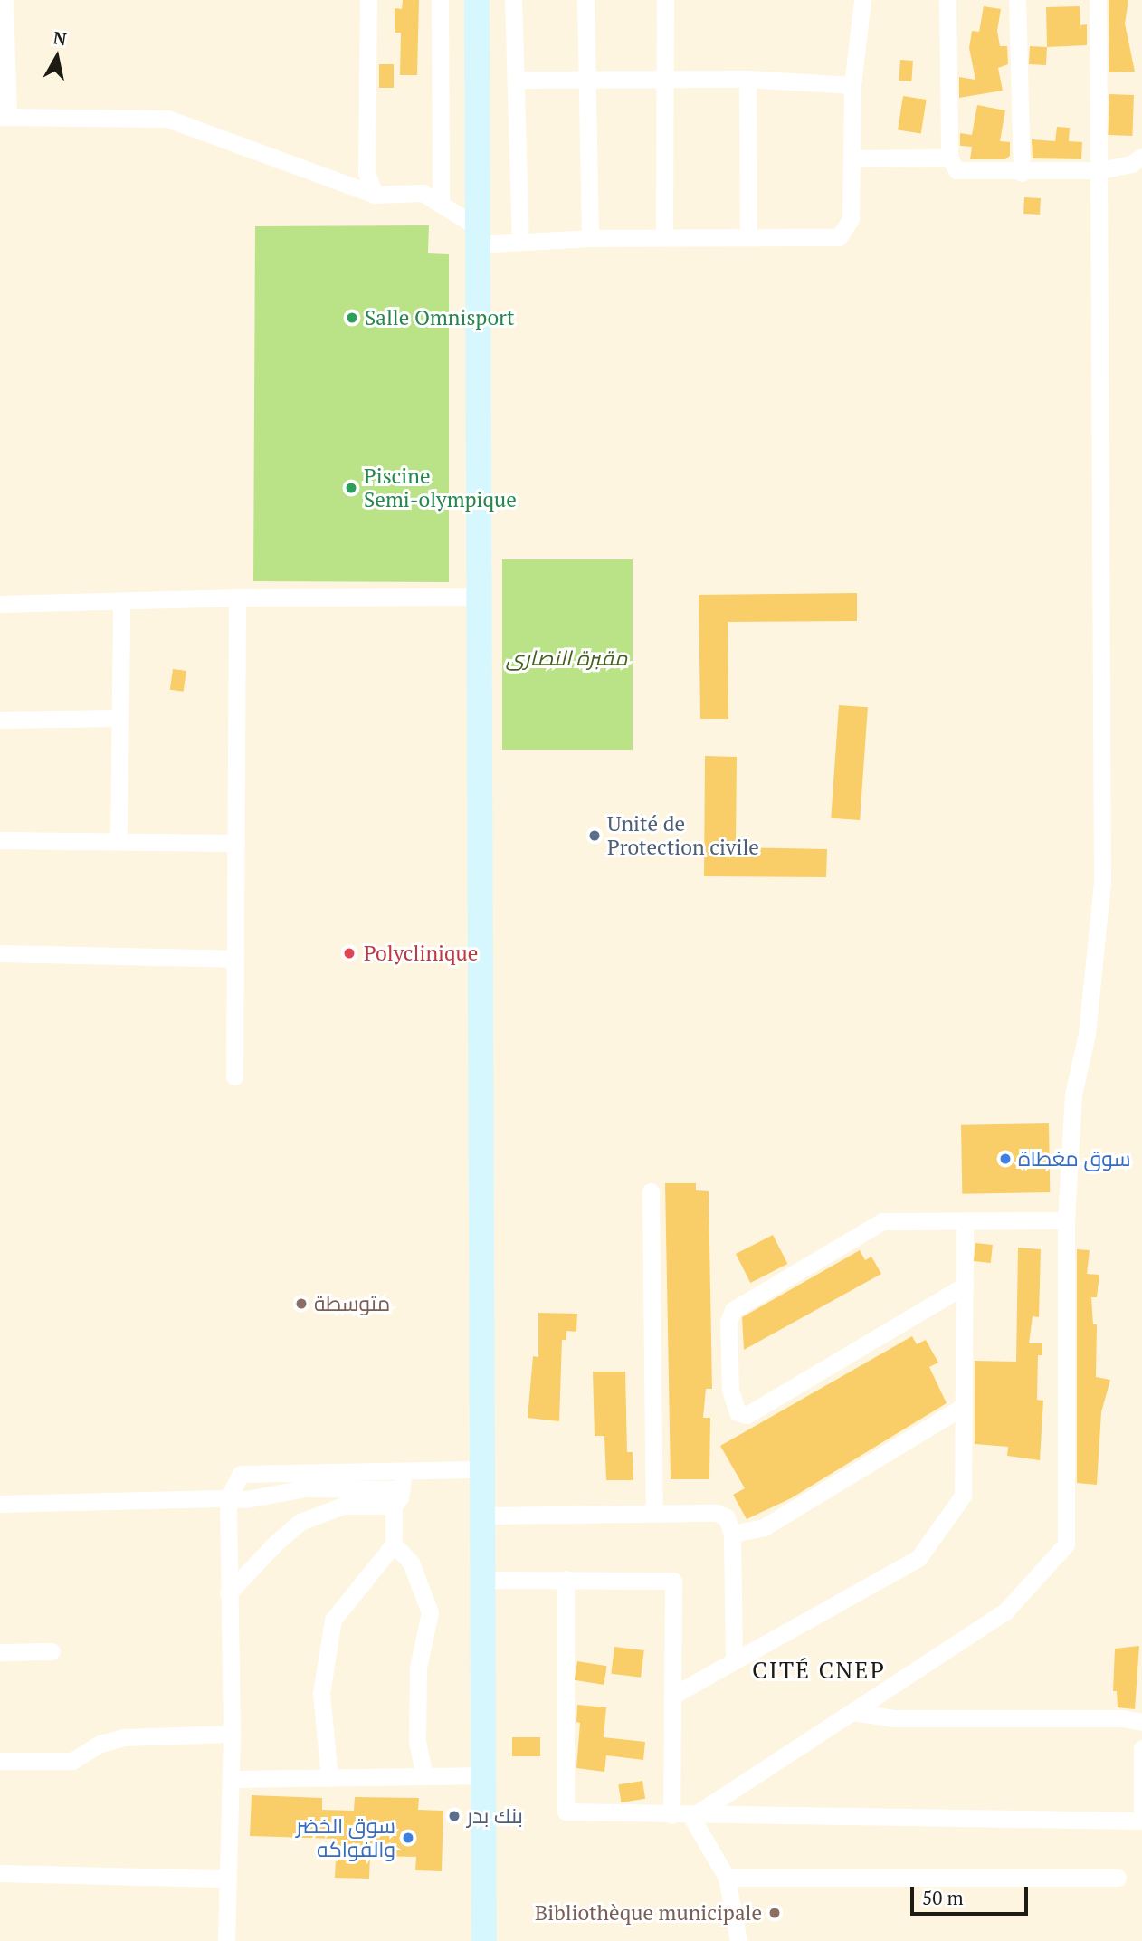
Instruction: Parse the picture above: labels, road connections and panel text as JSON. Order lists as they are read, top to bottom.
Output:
{
  "districts": ["CITÉ CNEP"],
  "parks": ["مقبرة النصارى"],
  "places": [
    "Salle Omnisport",
    "Piscine Semi-olympique",
    "Unité de Protection civile",
    "Polyclinique",
    "سوق مغطاة",
    "متوسطة",
    "بنك بدر",
    "سوق الخضر والفواكه",
    "Bibliothèque municipale"
  ],
  "scale_bar": "50 m",
  "north": "top"
}
